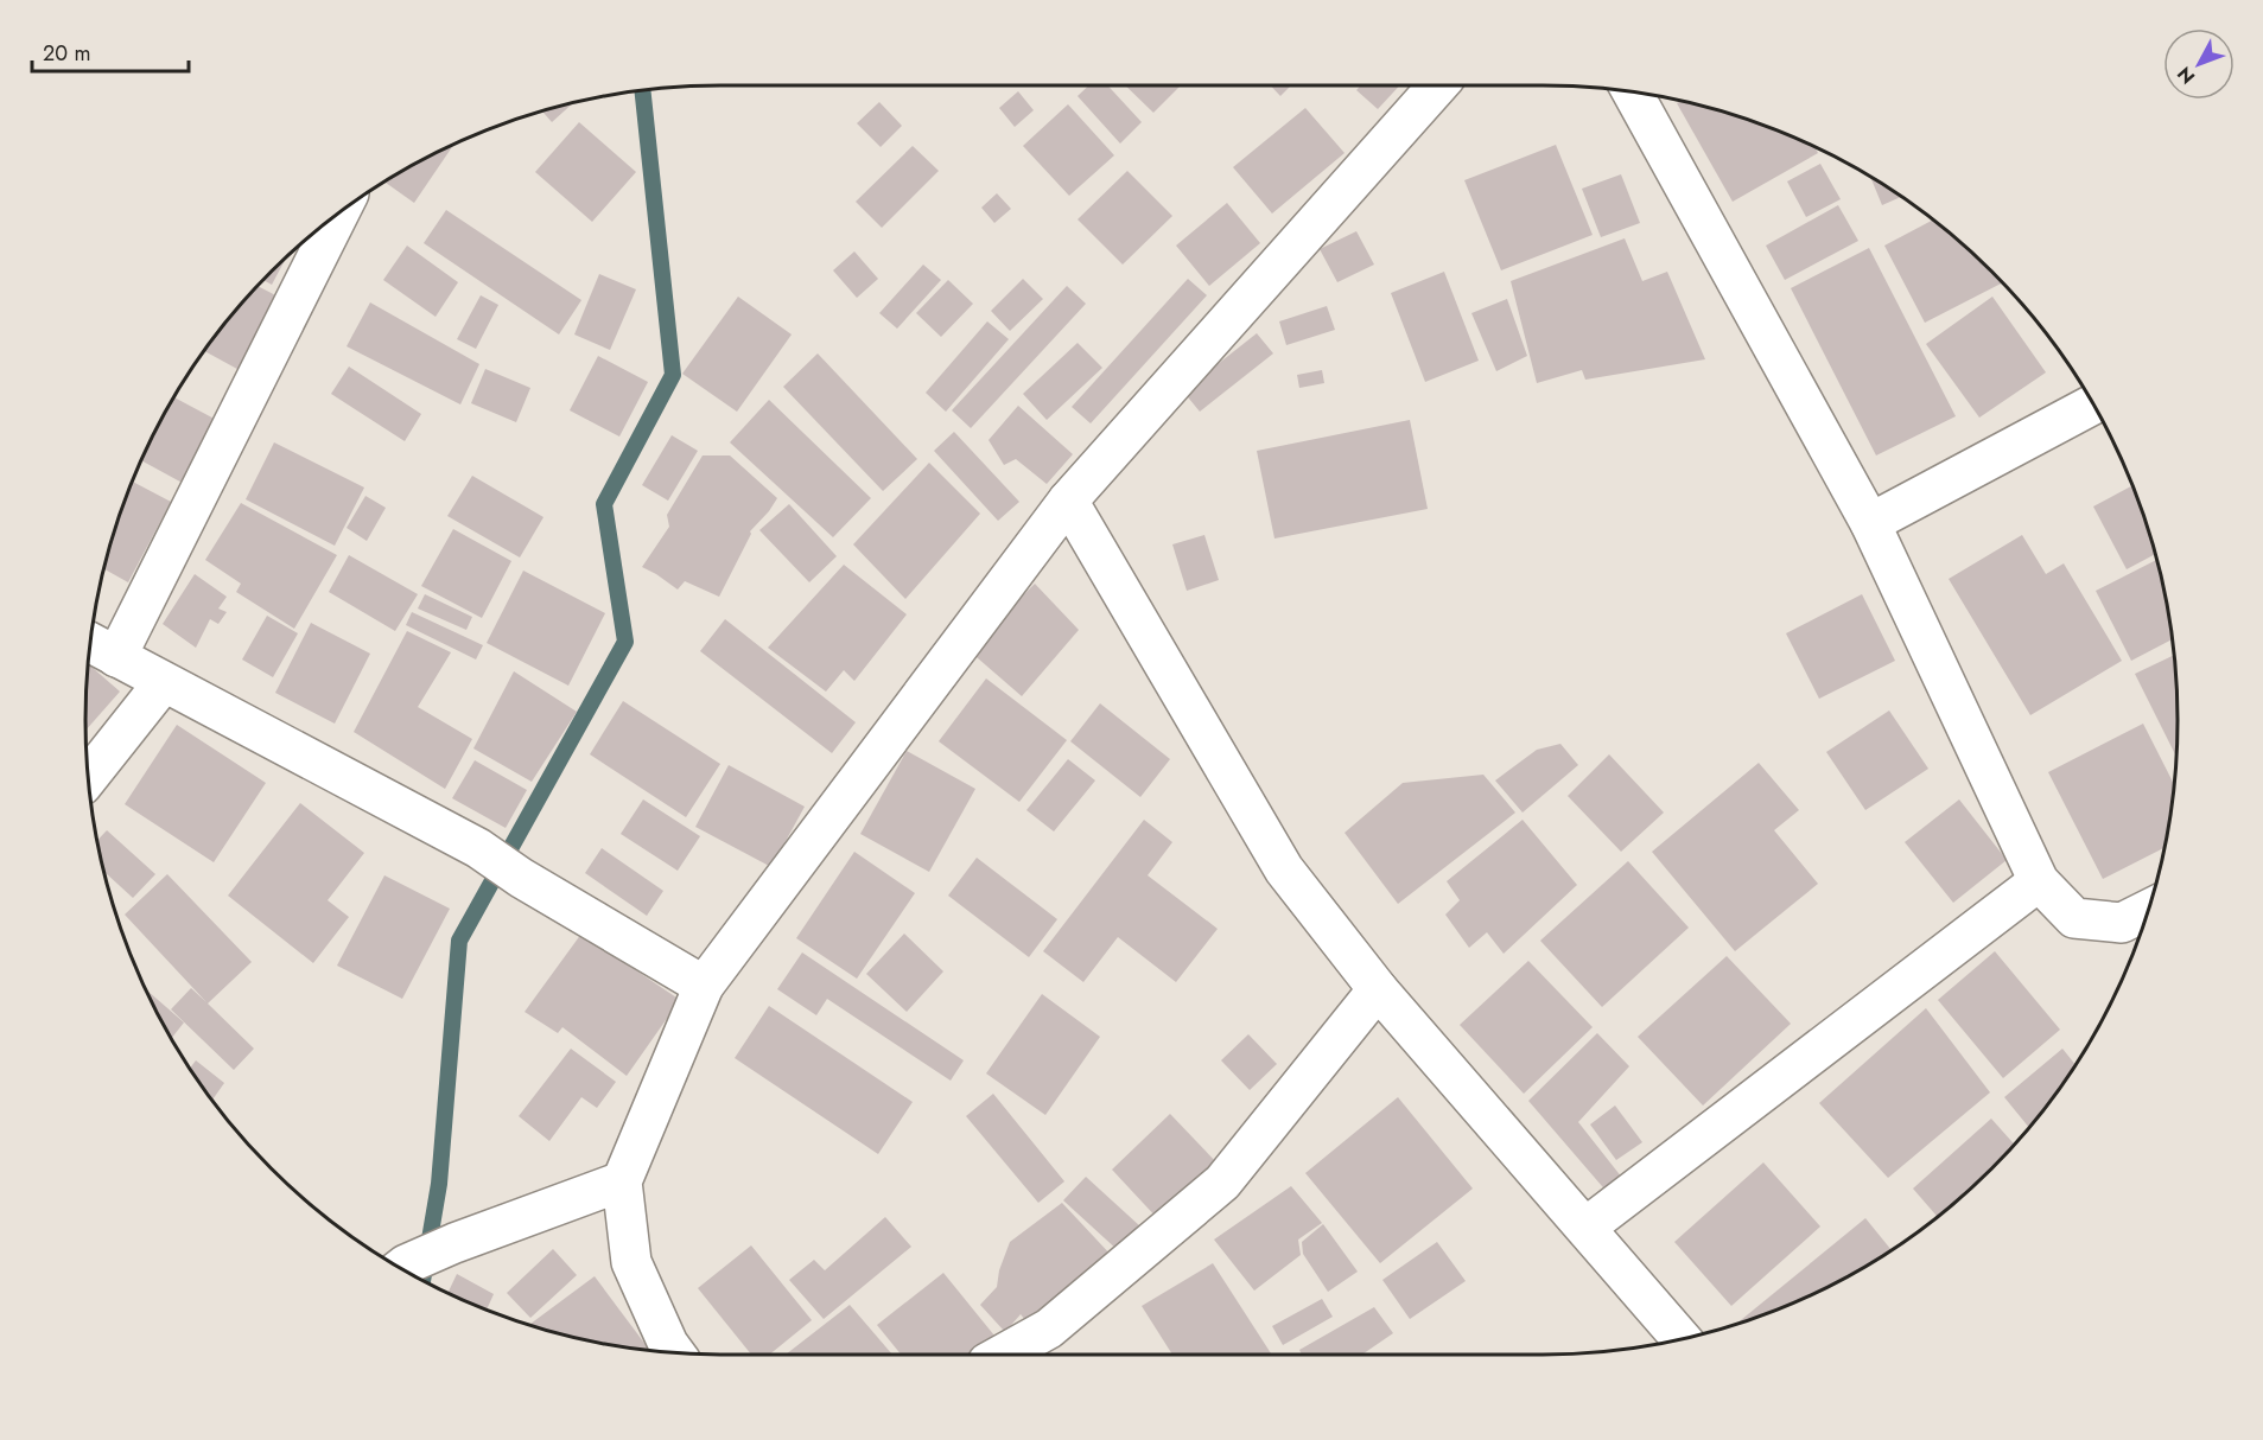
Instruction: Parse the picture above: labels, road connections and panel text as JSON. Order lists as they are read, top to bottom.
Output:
{
  "scale_bar": "20 m",
  "north": "bottom left"
}
